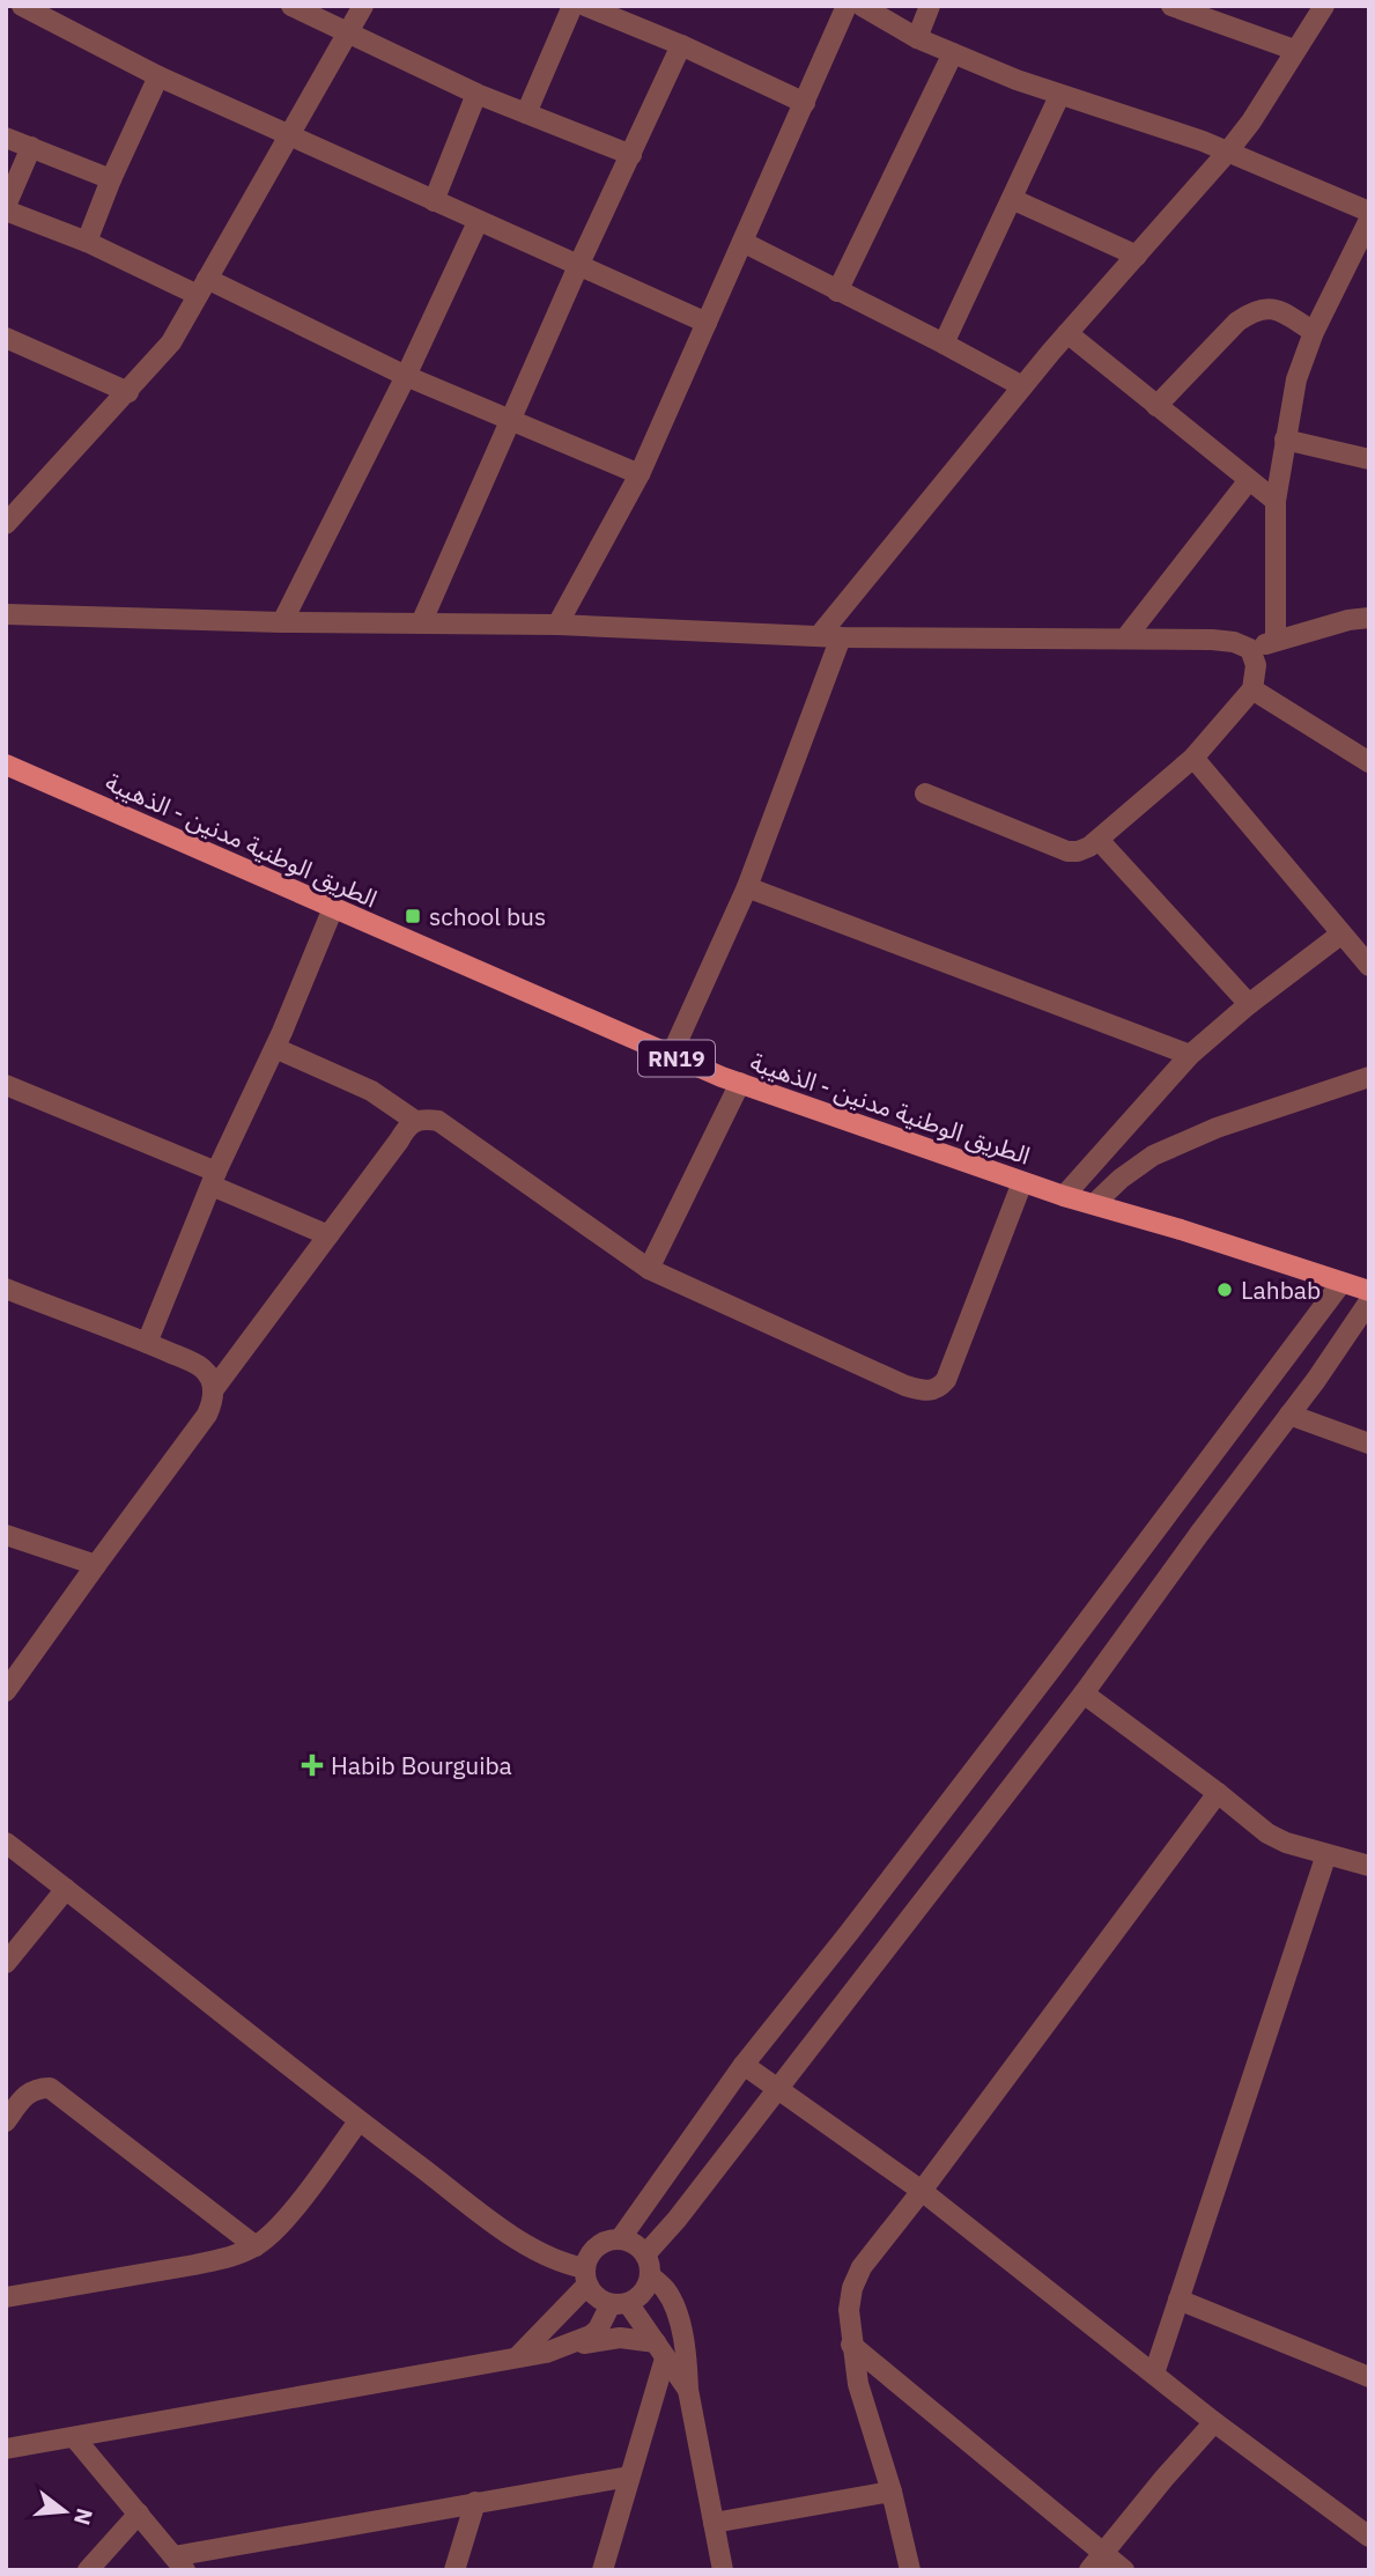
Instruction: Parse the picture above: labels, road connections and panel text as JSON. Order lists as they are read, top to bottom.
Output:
{
  "streets": {
    "main road": ["الطريق الوطنية مدنين - الذهيبة", "RN19"]
  },
  "places": {
    "transit": ["school bus"],
    "other": ["Lahbab"],
    "health": ["Habib Bourguiba"]
  },
  "north": "right"
}
